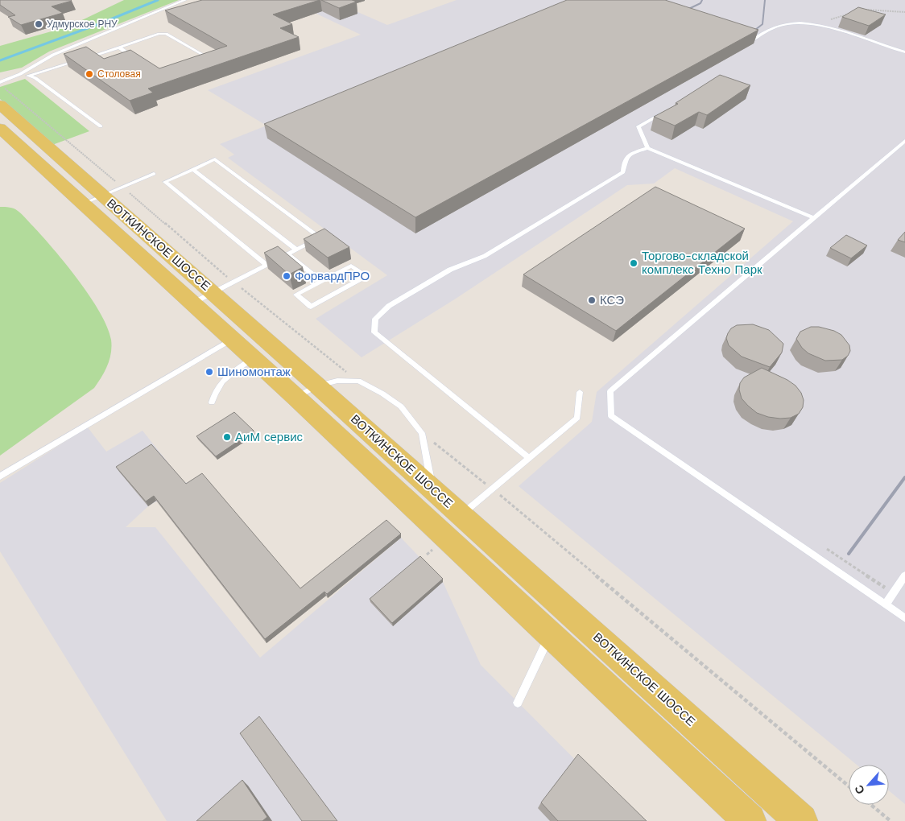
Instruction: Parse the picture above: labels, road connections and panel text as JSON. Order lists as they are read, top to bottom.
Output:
{
  "streets": {
    "main road": ["ВОТКИНСКОЕ ШОССЕ"]
  },
  "places": [
    "Удмурское РНУ",
    "Столовая",
    "Торгово-складской комплекс Техно Парк",
    "ФорвардПРО",
    "КСЭ",
    "Шиномонтаж",
    "АиМ сервис"
  ],
  "north": "bottom left"
}
